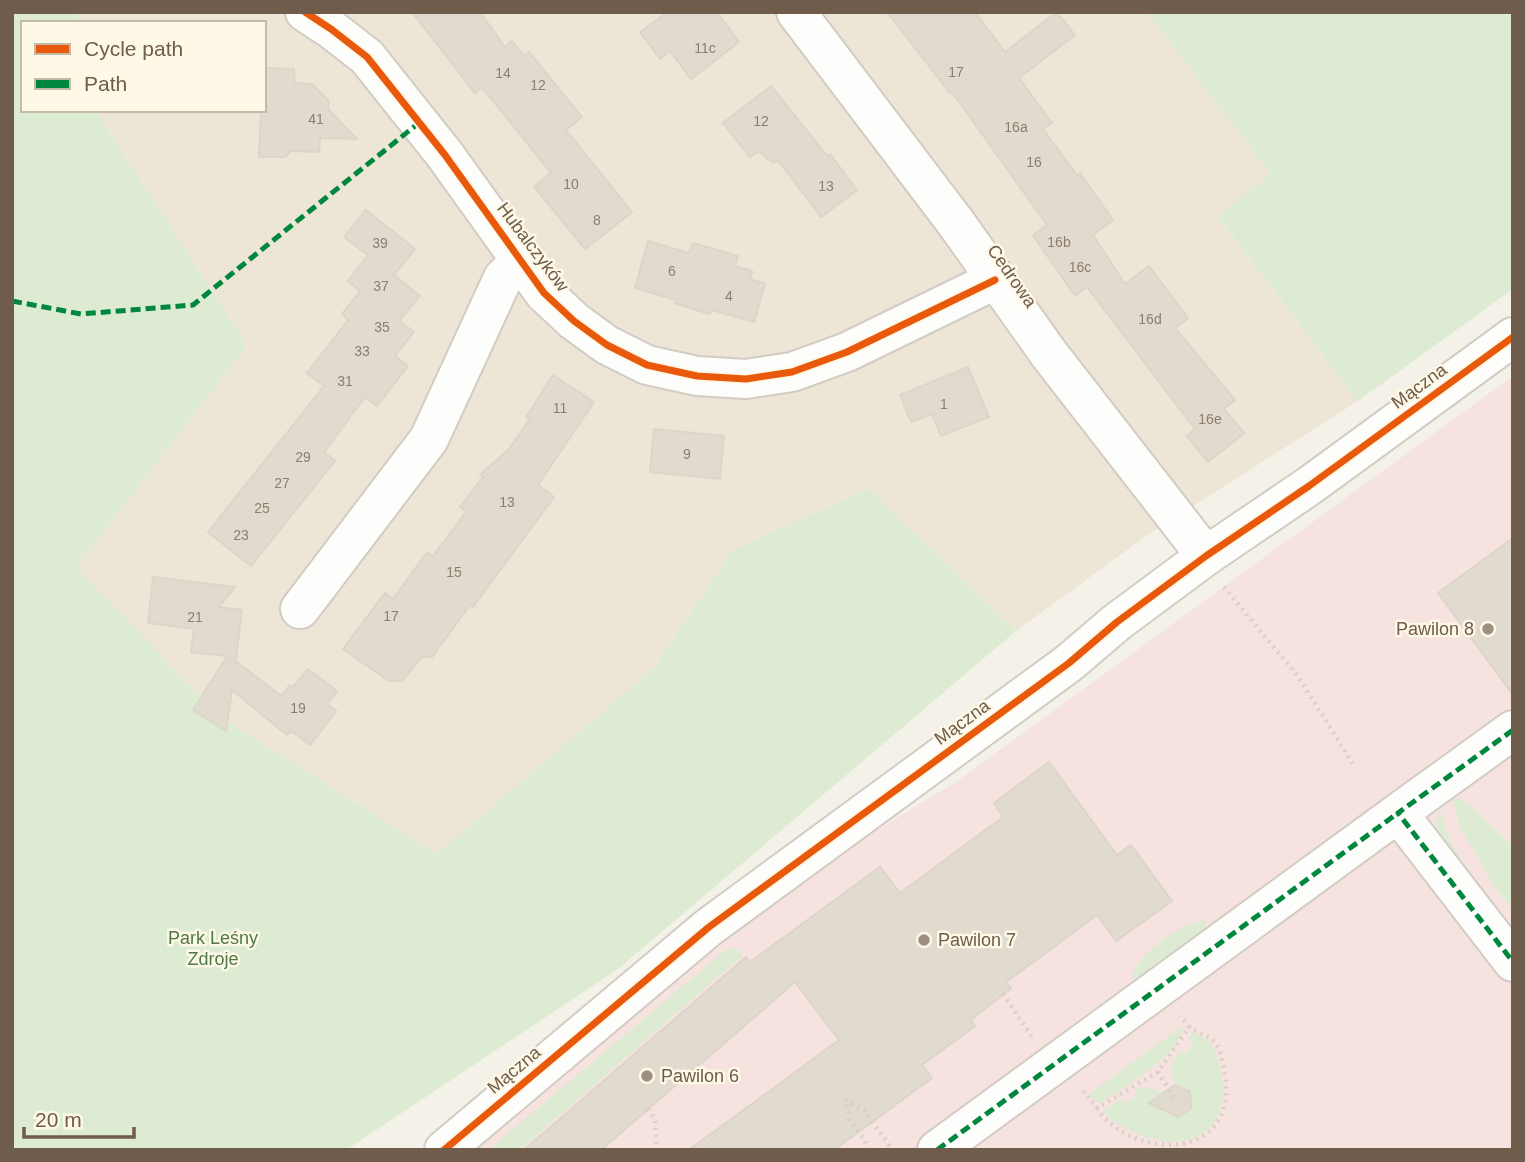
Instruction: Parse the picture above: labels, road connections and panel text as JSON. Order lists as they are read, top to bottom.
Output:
{
  "streets": {
    "street": ["Hubalczyków", "Cedrowa", "Mączna"]
  },
  "crossings": [
    ["Hubalczyków", "Cedrowa"],
    ["Cedrowa", "Mączna"]
  ],
  "parks": ["Park Leśny Zdroje"],
  "places": ["Pawilon 8", "Pawilon 7", "Pawilon 6"],
  "house_numbers": [
    "11c",
    "17",
    "14",
    "12",
    "41",
    "12",
    "16a",
    "16",
    "10",
    "13",
    "8",
    "16b",
    "39",
    "16c",
    "6",
    "37",
    "4",
    "16d",
    "35",
    "33",
    "31",
    "1",
    "11",
    "16e",
    "9",
    "29",
    "27",
    "13",
    "25",
    "23",
    "15",
    "17",
    "21",
    "19"
  ],
  "legend": ["Cycle path", "Path"],
  "scale_bar": "20 m"
}
